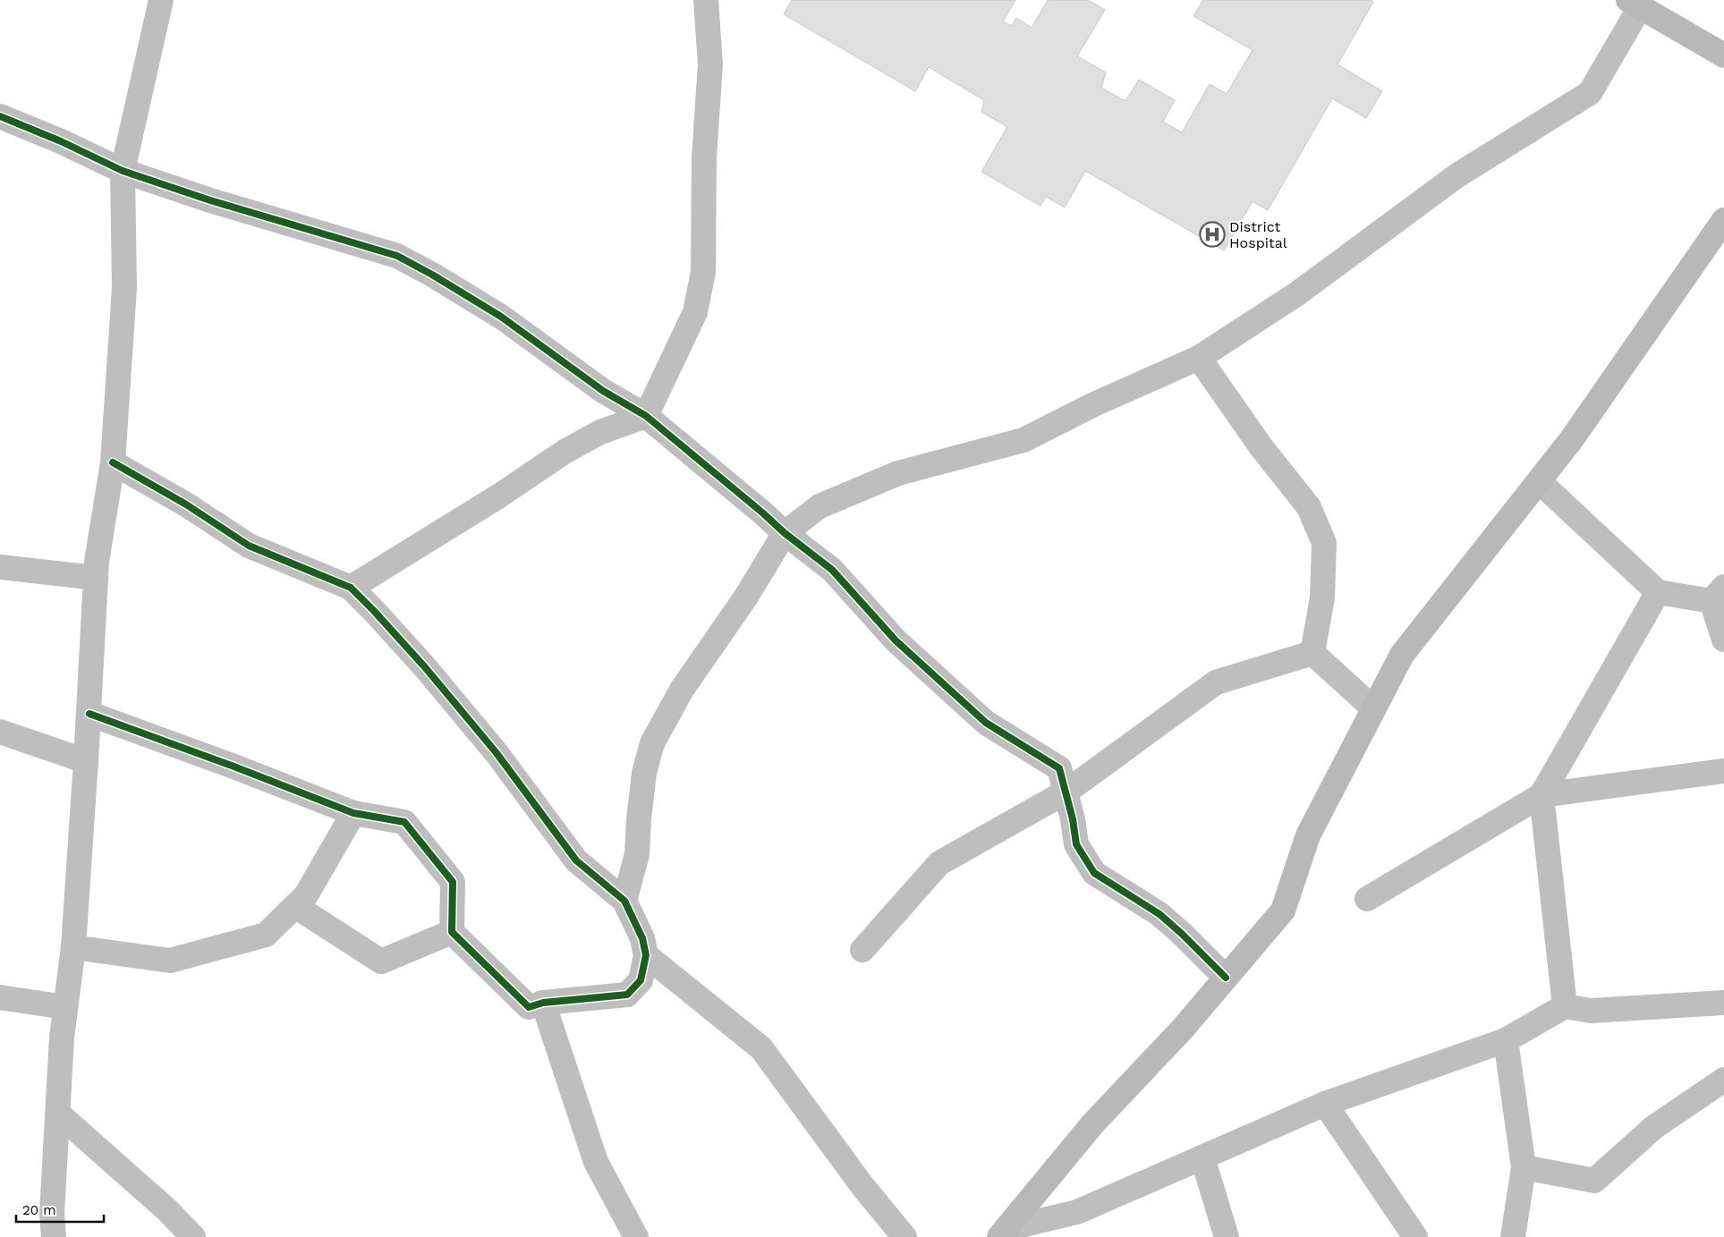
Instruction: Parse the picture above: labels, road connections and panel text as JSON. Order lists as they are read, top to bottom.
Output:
{
  "places": {
    "hospital": ["District Hospital"]
  },
  "scale_bar": "20 m"
}
